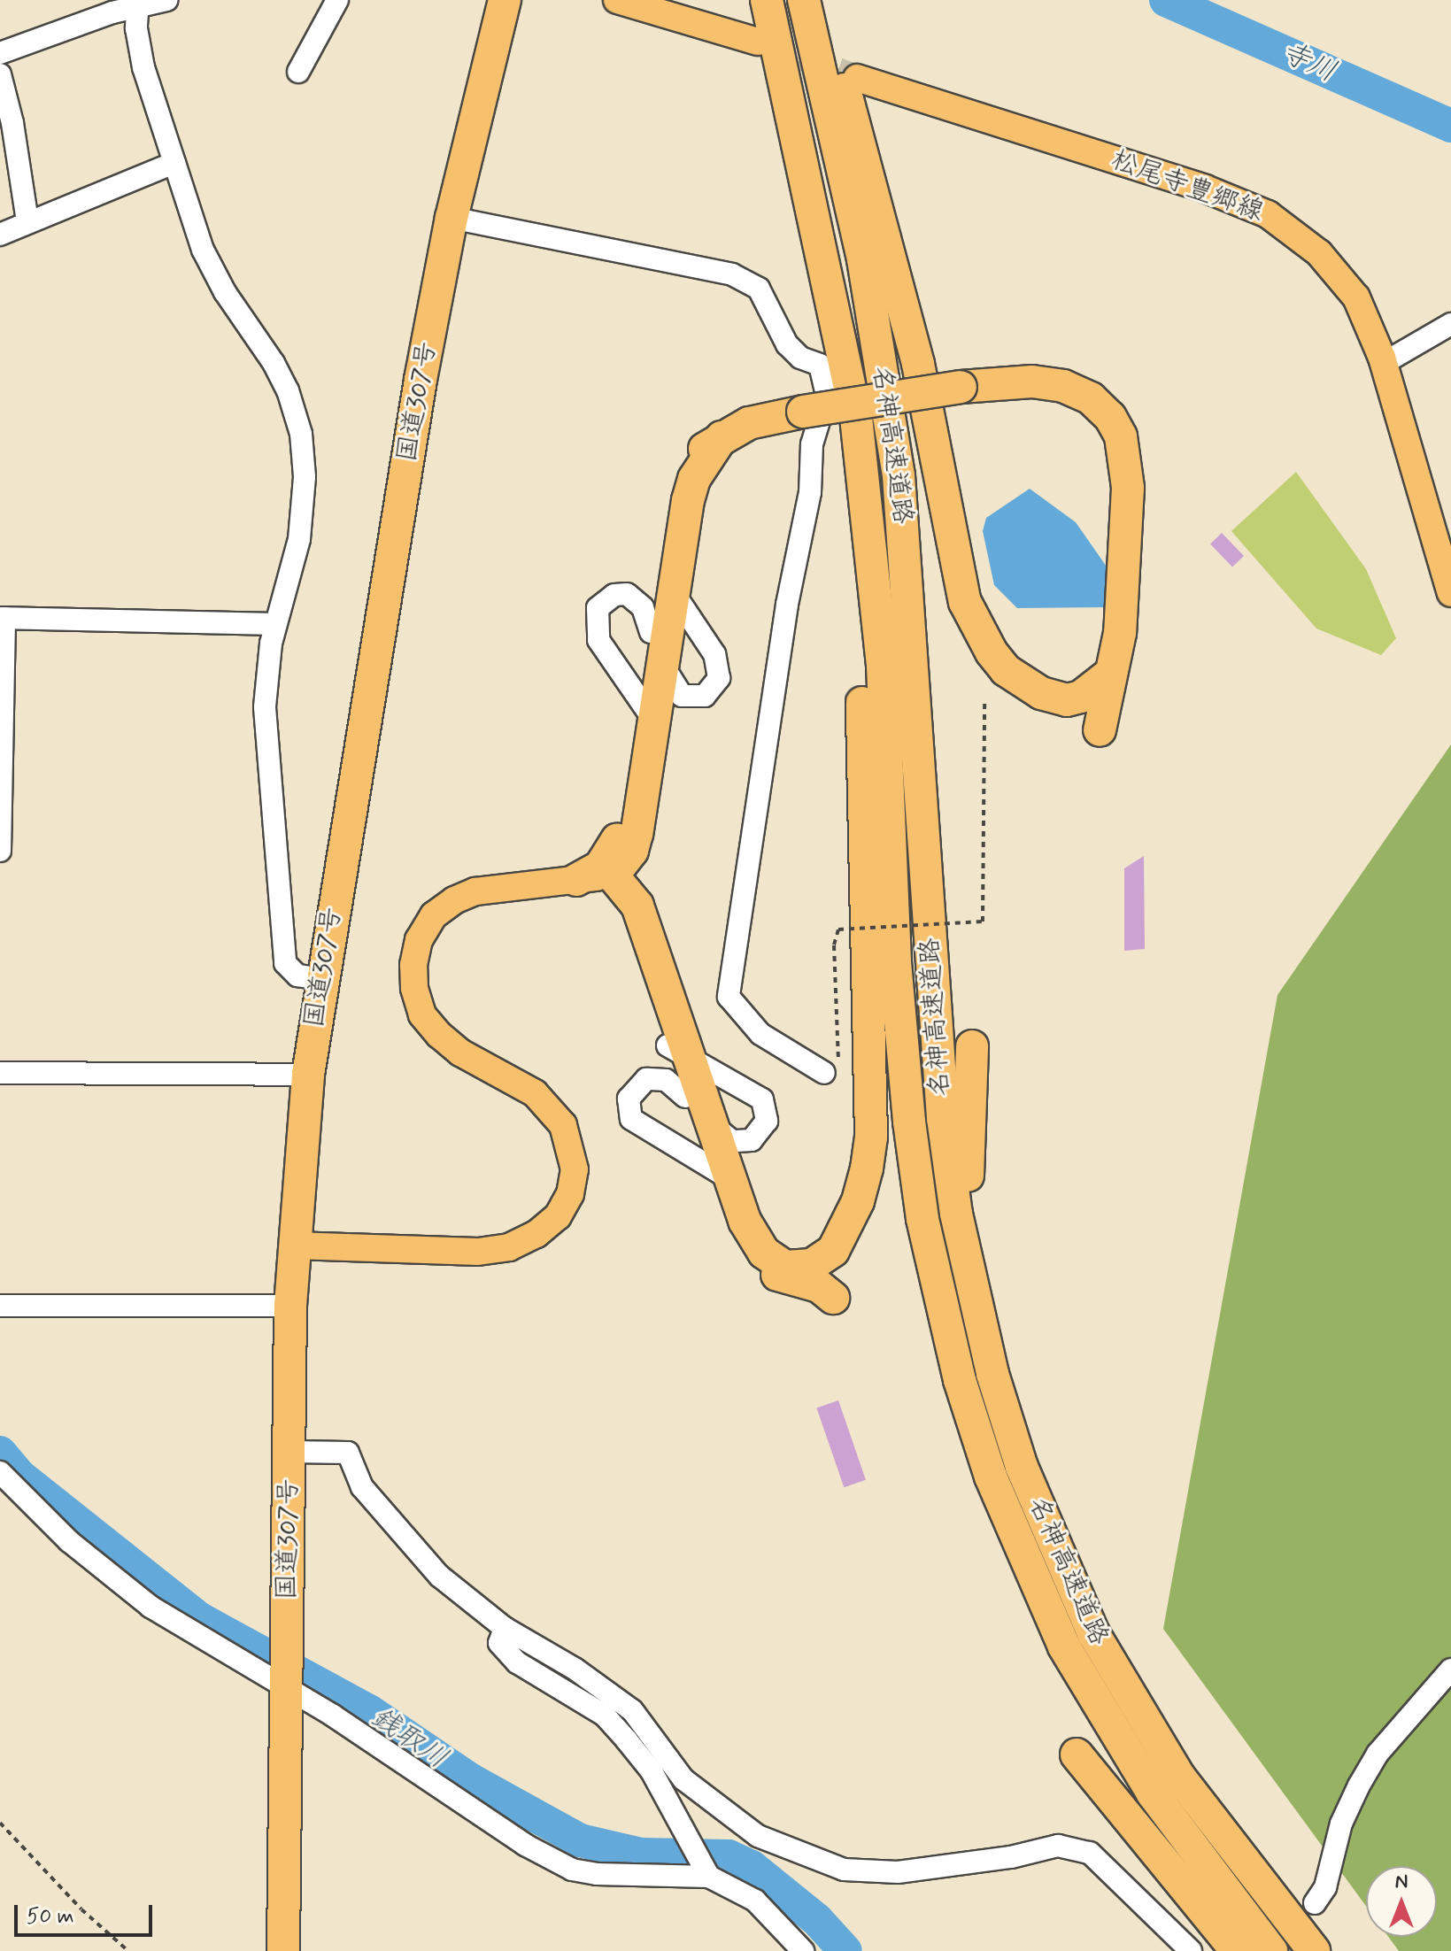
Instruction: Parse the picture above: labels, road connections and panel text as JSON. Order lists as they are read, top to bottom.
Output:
{
  "streets": {
    "highway": ["国道307号", "名神高速道路"],
    "main road": ["松尾寺豊郷線"]
  },
  "water": ["寺川", "銭取川"],
  "scale_bar": "50 m",
  "north": "top"
}
